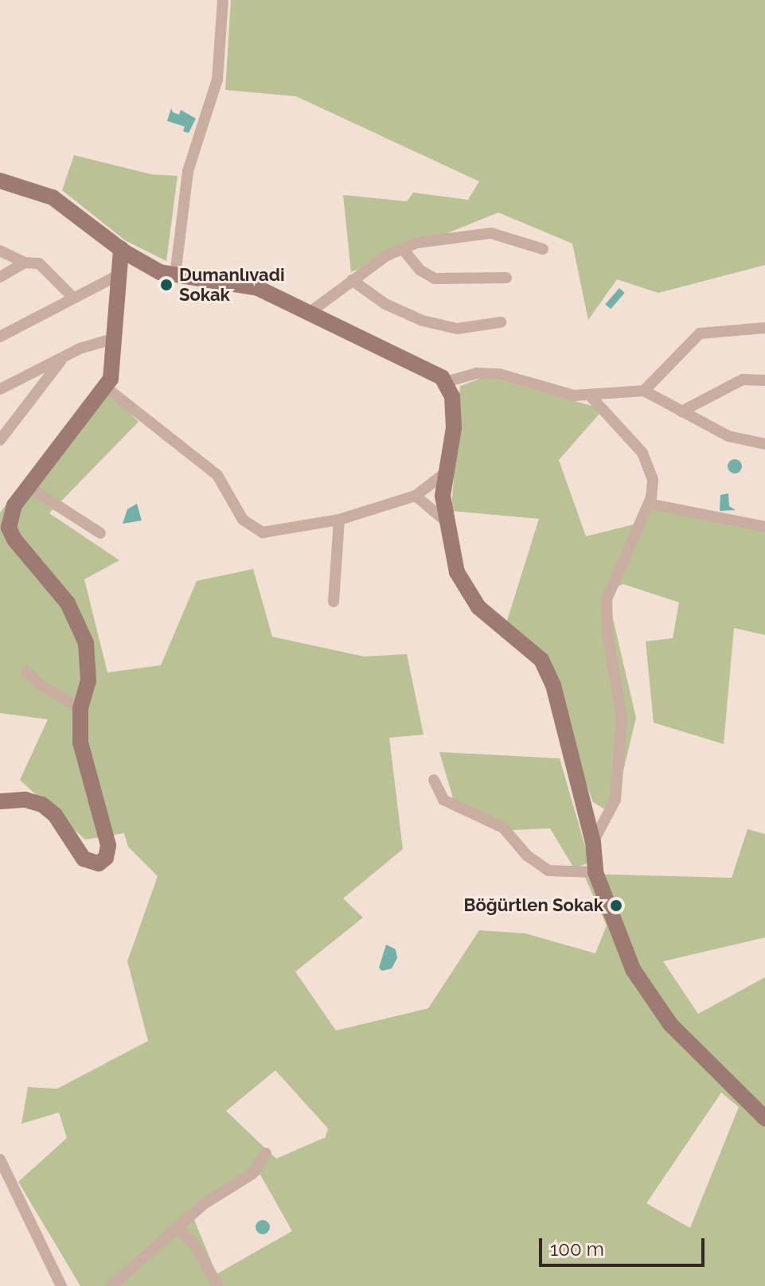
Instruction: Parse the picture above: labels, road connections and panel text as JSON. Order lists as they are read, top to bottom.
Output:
{
  "places": ["Dumanlıvadi Sokak", "Böğürtlen Sokak"],
  "scale_bar": "100 m"
}
